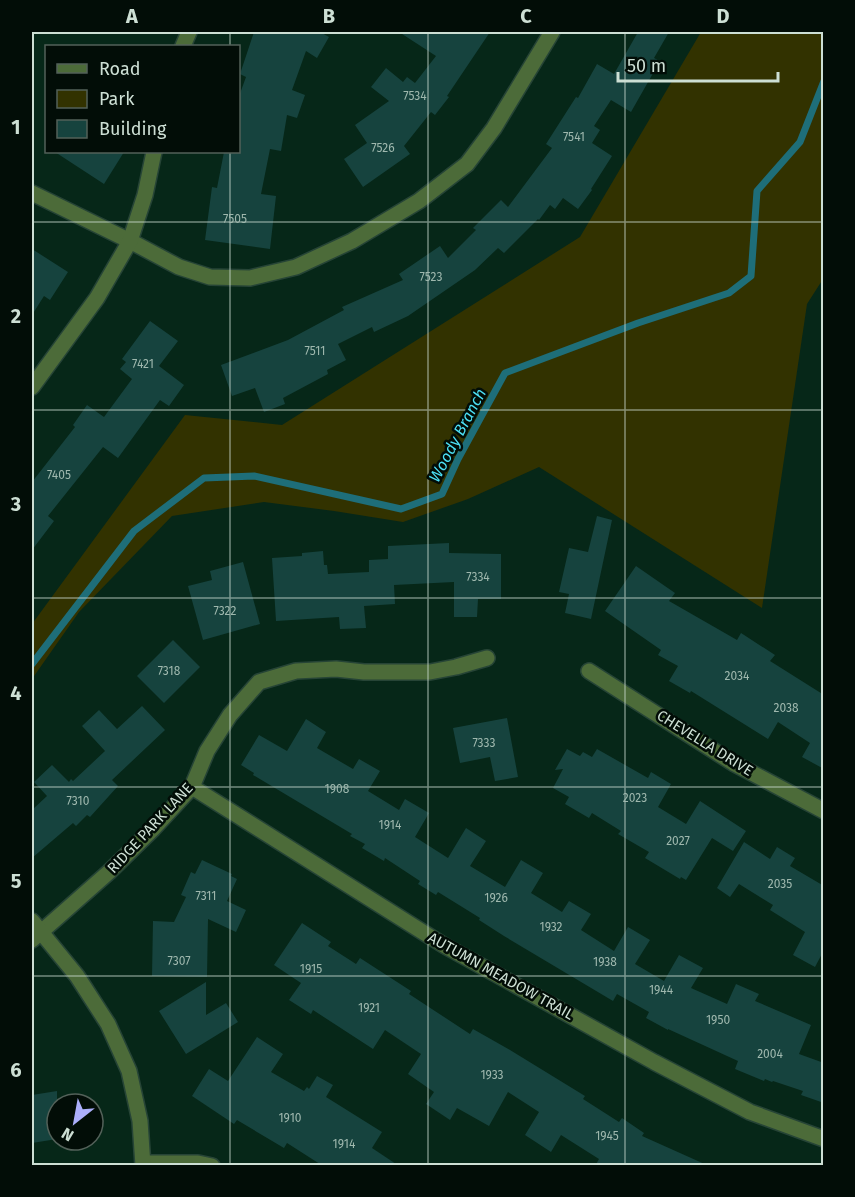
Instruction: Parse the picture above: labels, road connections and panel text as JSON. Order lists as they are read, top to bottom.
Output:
{
  "streets": {
    "street": ["CHEVELLA DRIVE", "RIDGE PARK LANE", "AUTUMN MEADOW TRAIL"]
  },
  "crossings": [
    ["RIDGE PARK LANE", "AUTUMN MEADOW TRAIL"]
  ],
  "water": ["Woody Branch"],
  "house_numbers": [
    "7534",
    "7541",
    "7526",
    "7505",
    "7523",
    "7511",
    "7421",
    "7405",
    "7334",
    "7322",
    "7318",
    "2034",
    "2038",
    "7333",
    "1908",
    "2023",
    "7310",
    "1914",
    "2027",
    "2035",
    "7311",
    "1926",
    "1932",
    "7307",
    "1938",
    "1915",
    "1944",
    "1921",
    "1950",
    "2004",
    "1933",
    "1910",
    "1945",
    "1914"
  ],
  "legend": ["Road", "Park", "Building"],
  "scale_bar": "50 m",
  "north": "bottom left",
  "grid": {
    "columns": [
      "A",
      "B",
      "C",
      "D"
    ],
    "rows": [
      "1",
      "2",
      "3",
      "4",
      "5",
      "6"
    ]
  }
}
